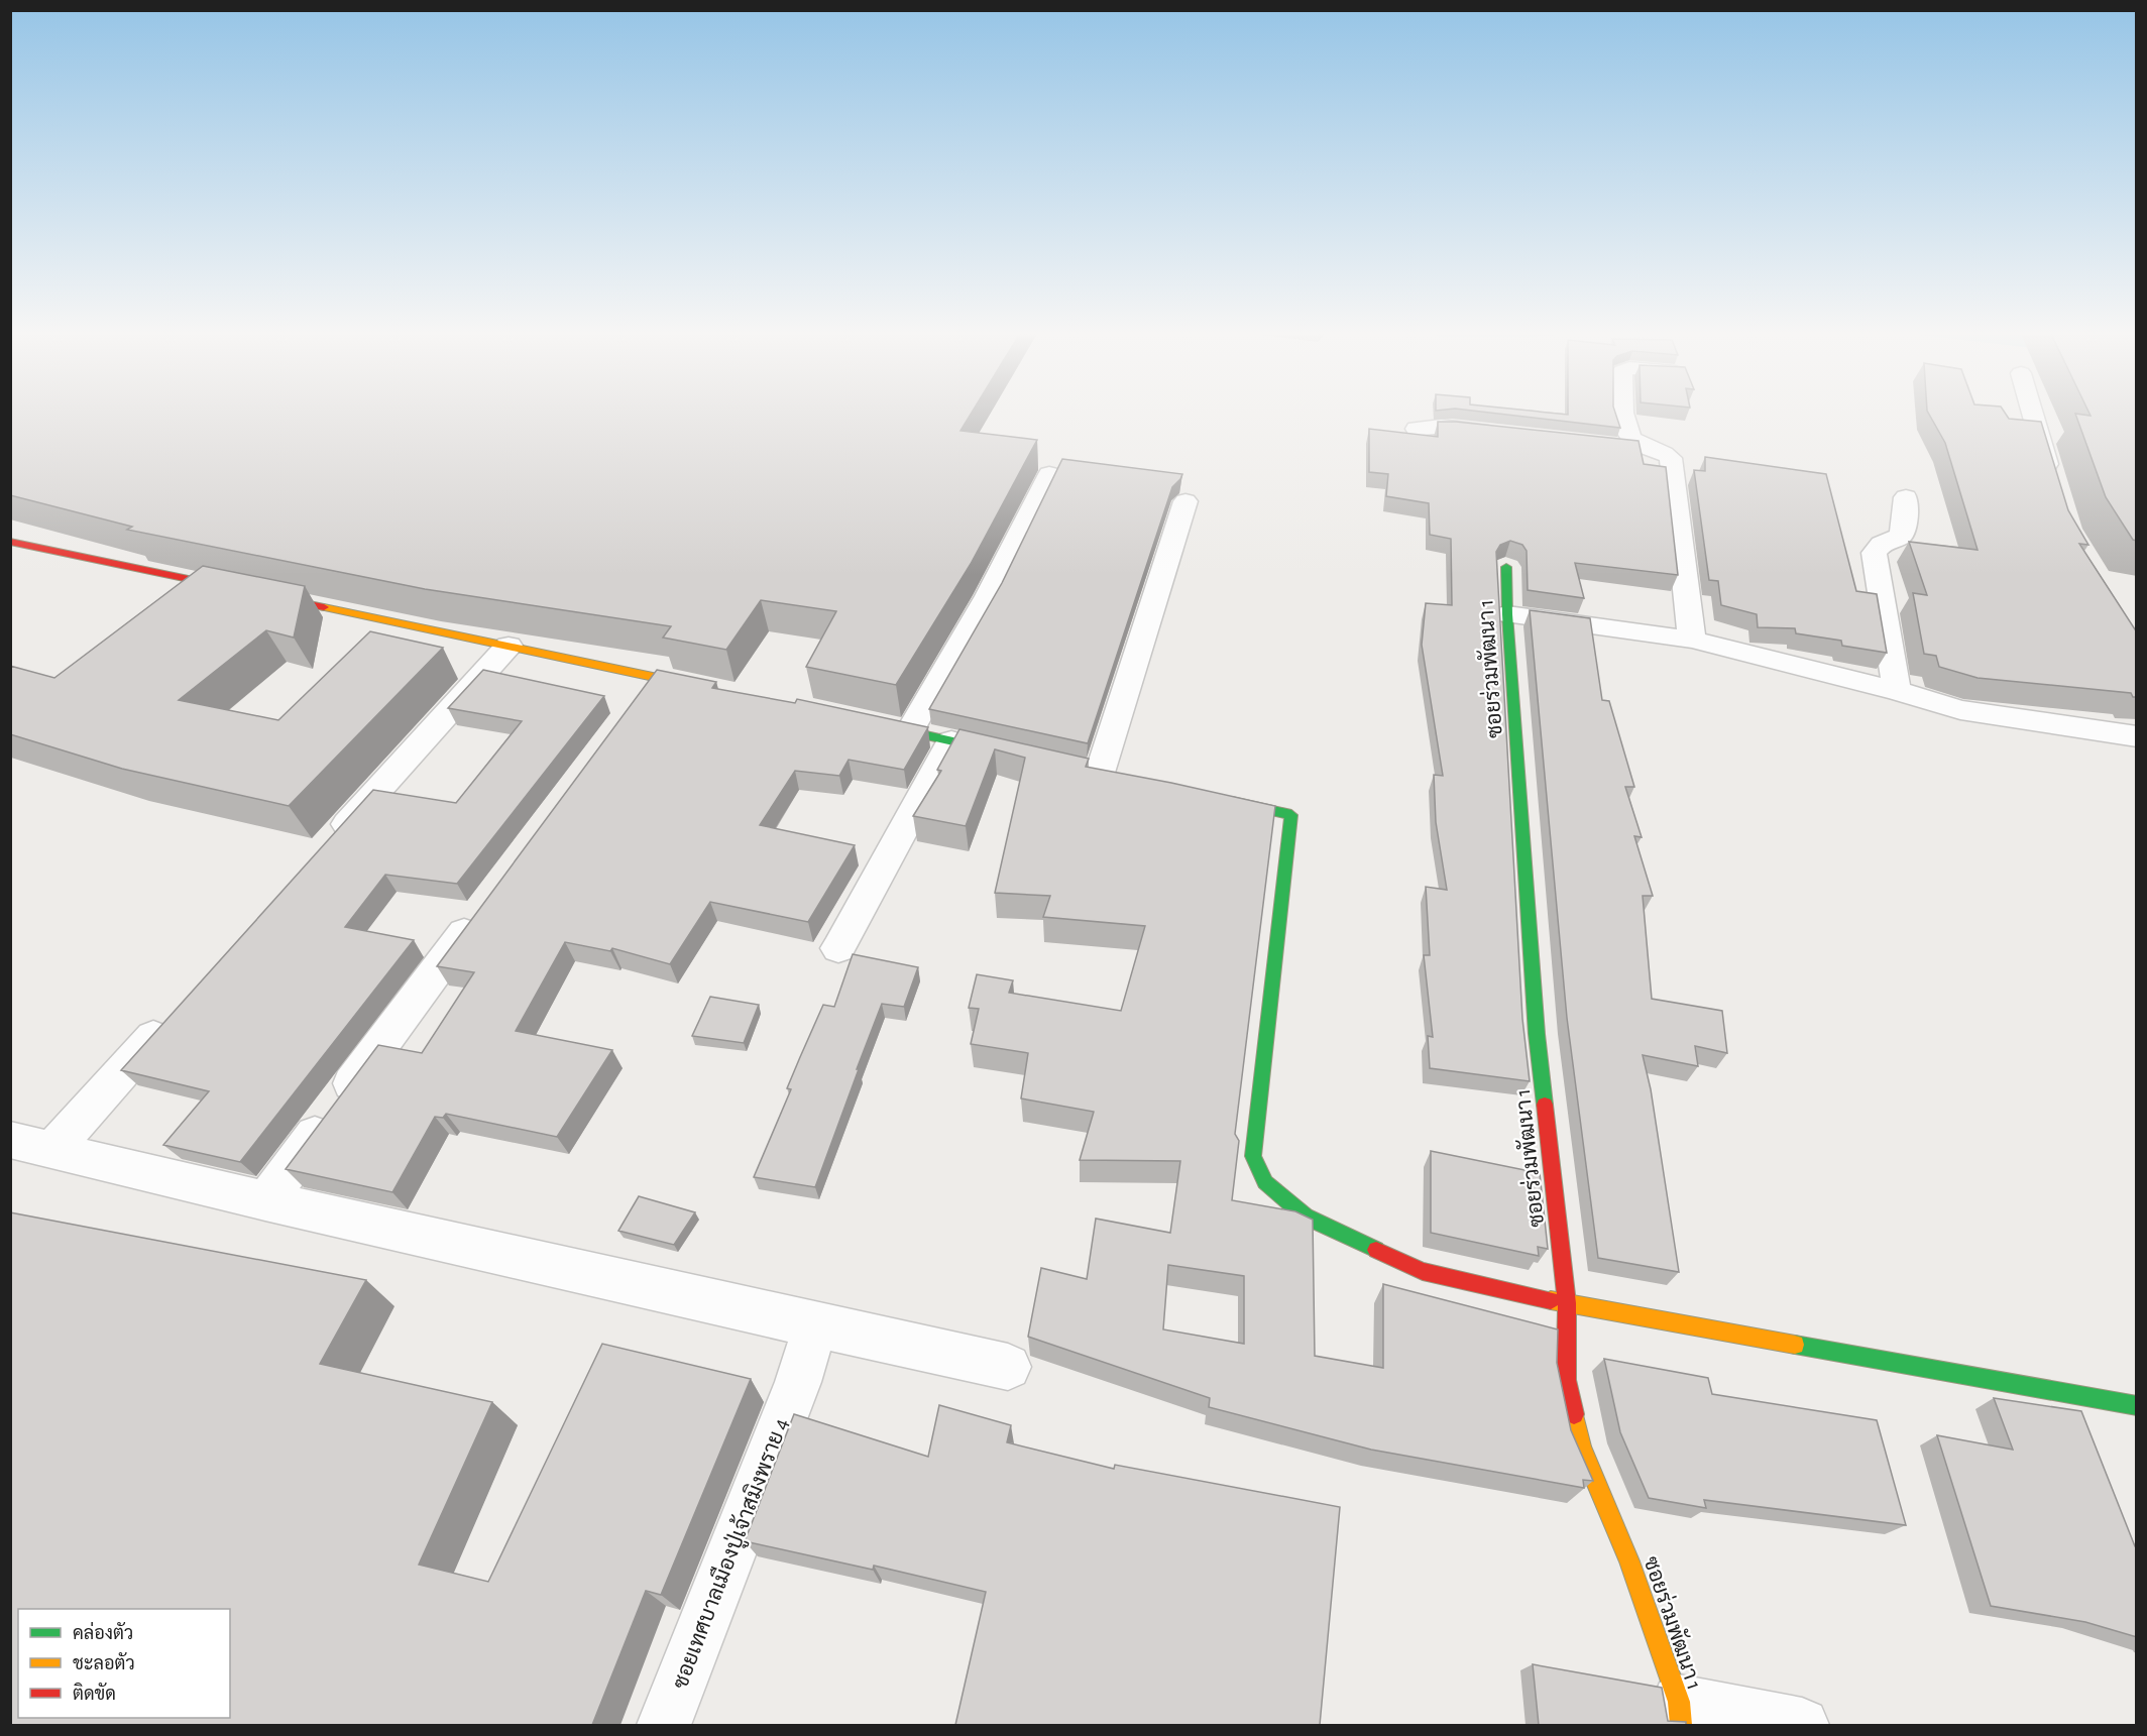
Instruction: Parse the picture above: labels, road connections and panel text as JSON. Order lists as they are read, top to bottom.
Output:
{
  "streets": {
    "street": ["ซอยร่วมพัฒนา 1", "ซอยเทศบาลเมืองปู่เจ้าสมิงพราย 4"]
  },
  "legend": ["คล่องตัว", "ชะลอตัว", "ติดขัด"]
}
